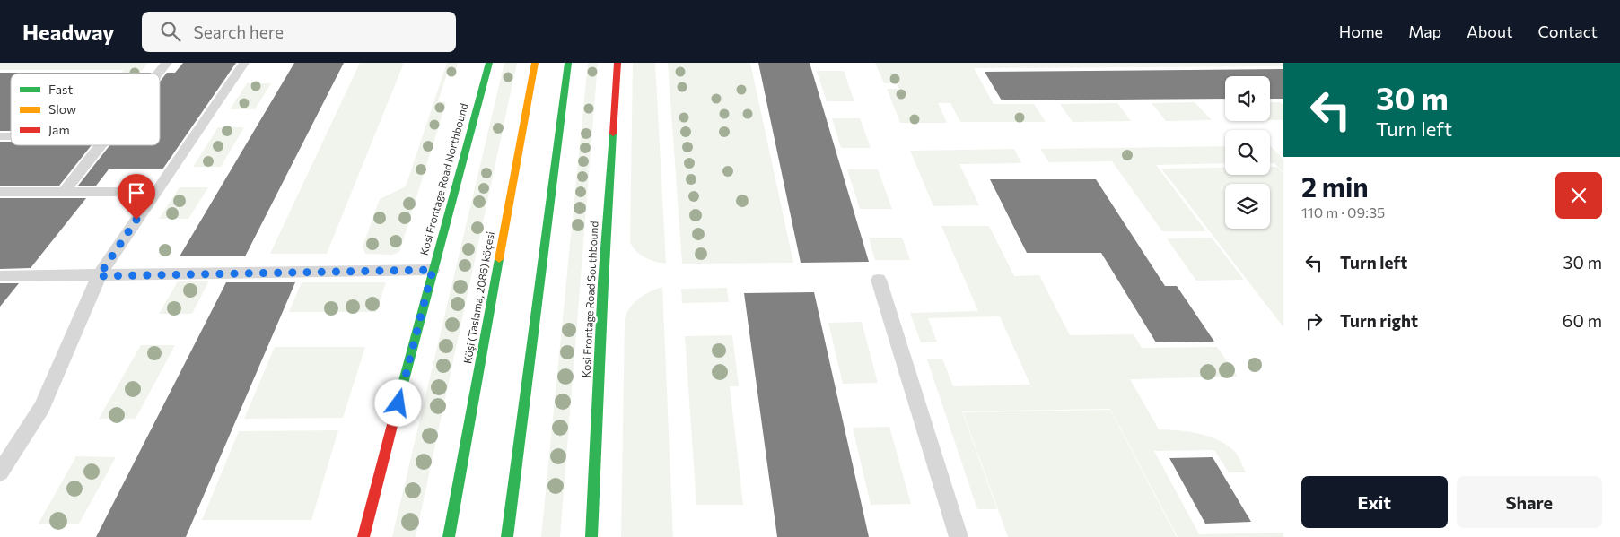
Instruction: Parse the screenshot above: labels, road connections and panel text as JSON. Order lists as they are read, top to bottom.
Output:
{
  "streets": {
    "street": ["Kosi Frontage Road Northbound", "Köşi (Taslama, 2086) köçesi", "Kosi Frontage Road Southbound"]
  },
  "legend": ["Fast", "Slow", "Jam"],
  "page": {
    "header": "Headway",
    "search": "Search here",
    "nav": [
      "Home",
      "Map",
      "About",
      "Contact"
    ],
    "turn": ["30 m", "Turn left"],
    "heading": ["2 min", "110 m · 09:35"],
    "list": [
      {
        "name": "Turn left",
        "value": "30 m"
      },
      {
        "name": "Turn right",
        "value": "60 m"
      }
    ],
    "buttons": ["Exit", "Share"]
  }
}
